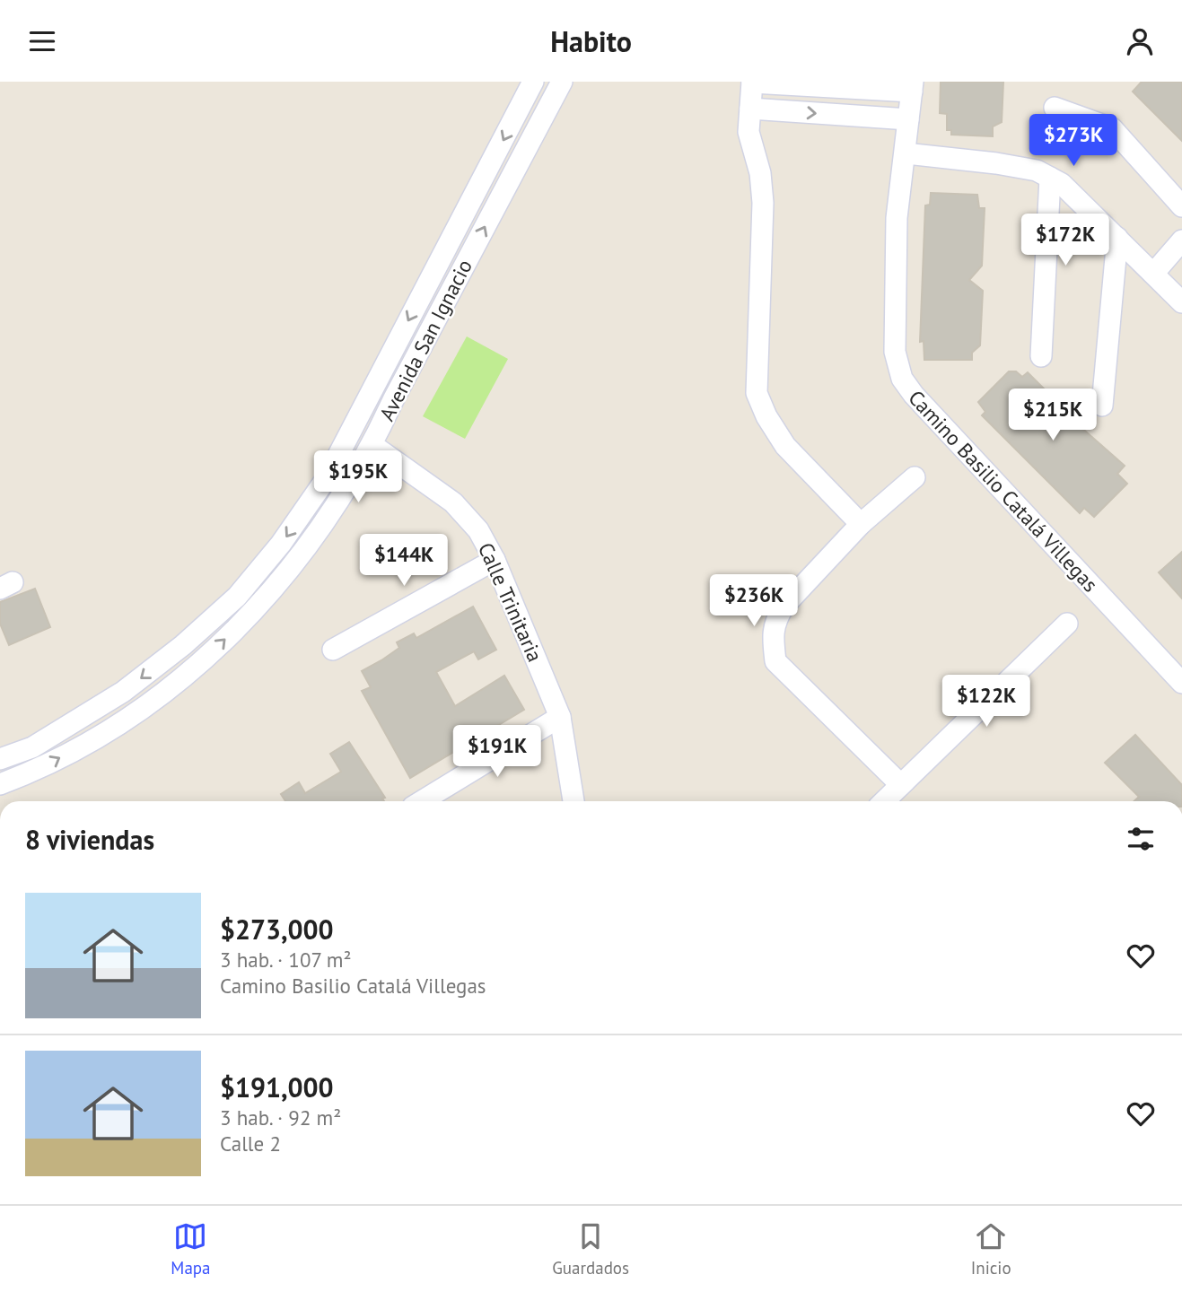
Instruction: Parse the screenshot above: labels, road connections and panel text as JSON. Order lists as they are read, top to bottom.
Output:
{
  "streets": {
    "street": ["Avenida San Ignacio", "Camino Basilio Catalá Villegas", "Calle Trinitaria"]
  },
  "crossings": [
    ["Avenida San Ignacio", "Calle Trinitaria"]
  ],
  "page": {
    "header": "Habito",
    "price": [
      "$273K",
      "$172K",
      "$215K",
      "$195K",
      "$144K",
      "$236K",
      "$122K",
      "$191K"
    ],
    "heading": "8 viviendas",
    "list": [
      {
        "name": "$273,000",
        "note": "3 hab. · 107 m² · Camino Basilio Catalá Villegas"
      },
      {
        "name": "$191,000",
        "note": "3 hab. · 92 m² · Calle 2"
      }
    ],
    "tabs": ["Mapa", "Guardados", "Inicio"]
  }
}
